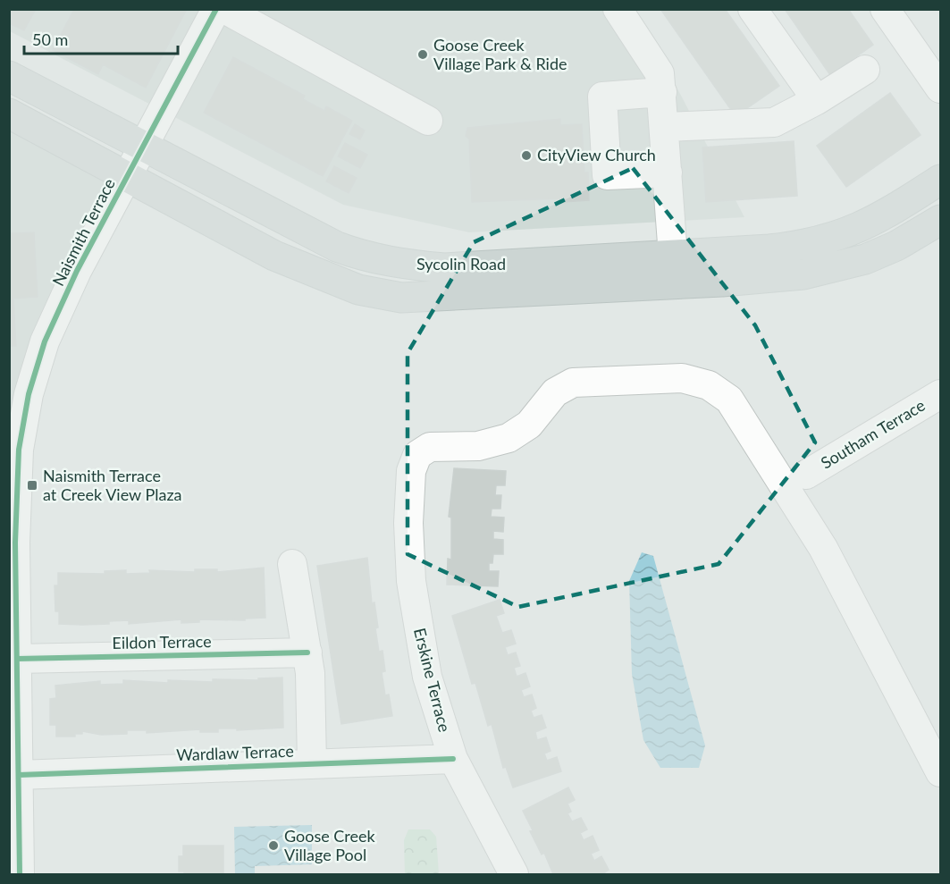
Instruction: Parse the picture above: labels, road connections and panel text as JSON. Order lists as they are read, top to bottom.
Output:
{
  "streets": {
    "main road": ["Sycolin Road"],
    "street": [
      "Naismith Terrace",
      "Southam Terrace",
      "Eildon Terrace",
      "Erskine Terrace",
      "Wardlaw Terrace"
    ]
  },
  "crossings": [
    ["Naismith Terrace", "Sycolin Road"],
    ["Naismith Terrace", "Eildon Terrace"],
    ["Naismith Terrace", "Wardlaw Terrace"],
    ["Erskine Terrace", "Wardlaw Terrace"]
  ],
  "places": {
    "other": ["Goose Creek Village Park & Ride", "CityView Church", "Goose Creek Village Pool"],
    "transit": ["Naismith Terrace at Creek View Plaza"]
  },
  "scale_bar": "50 m"
}
